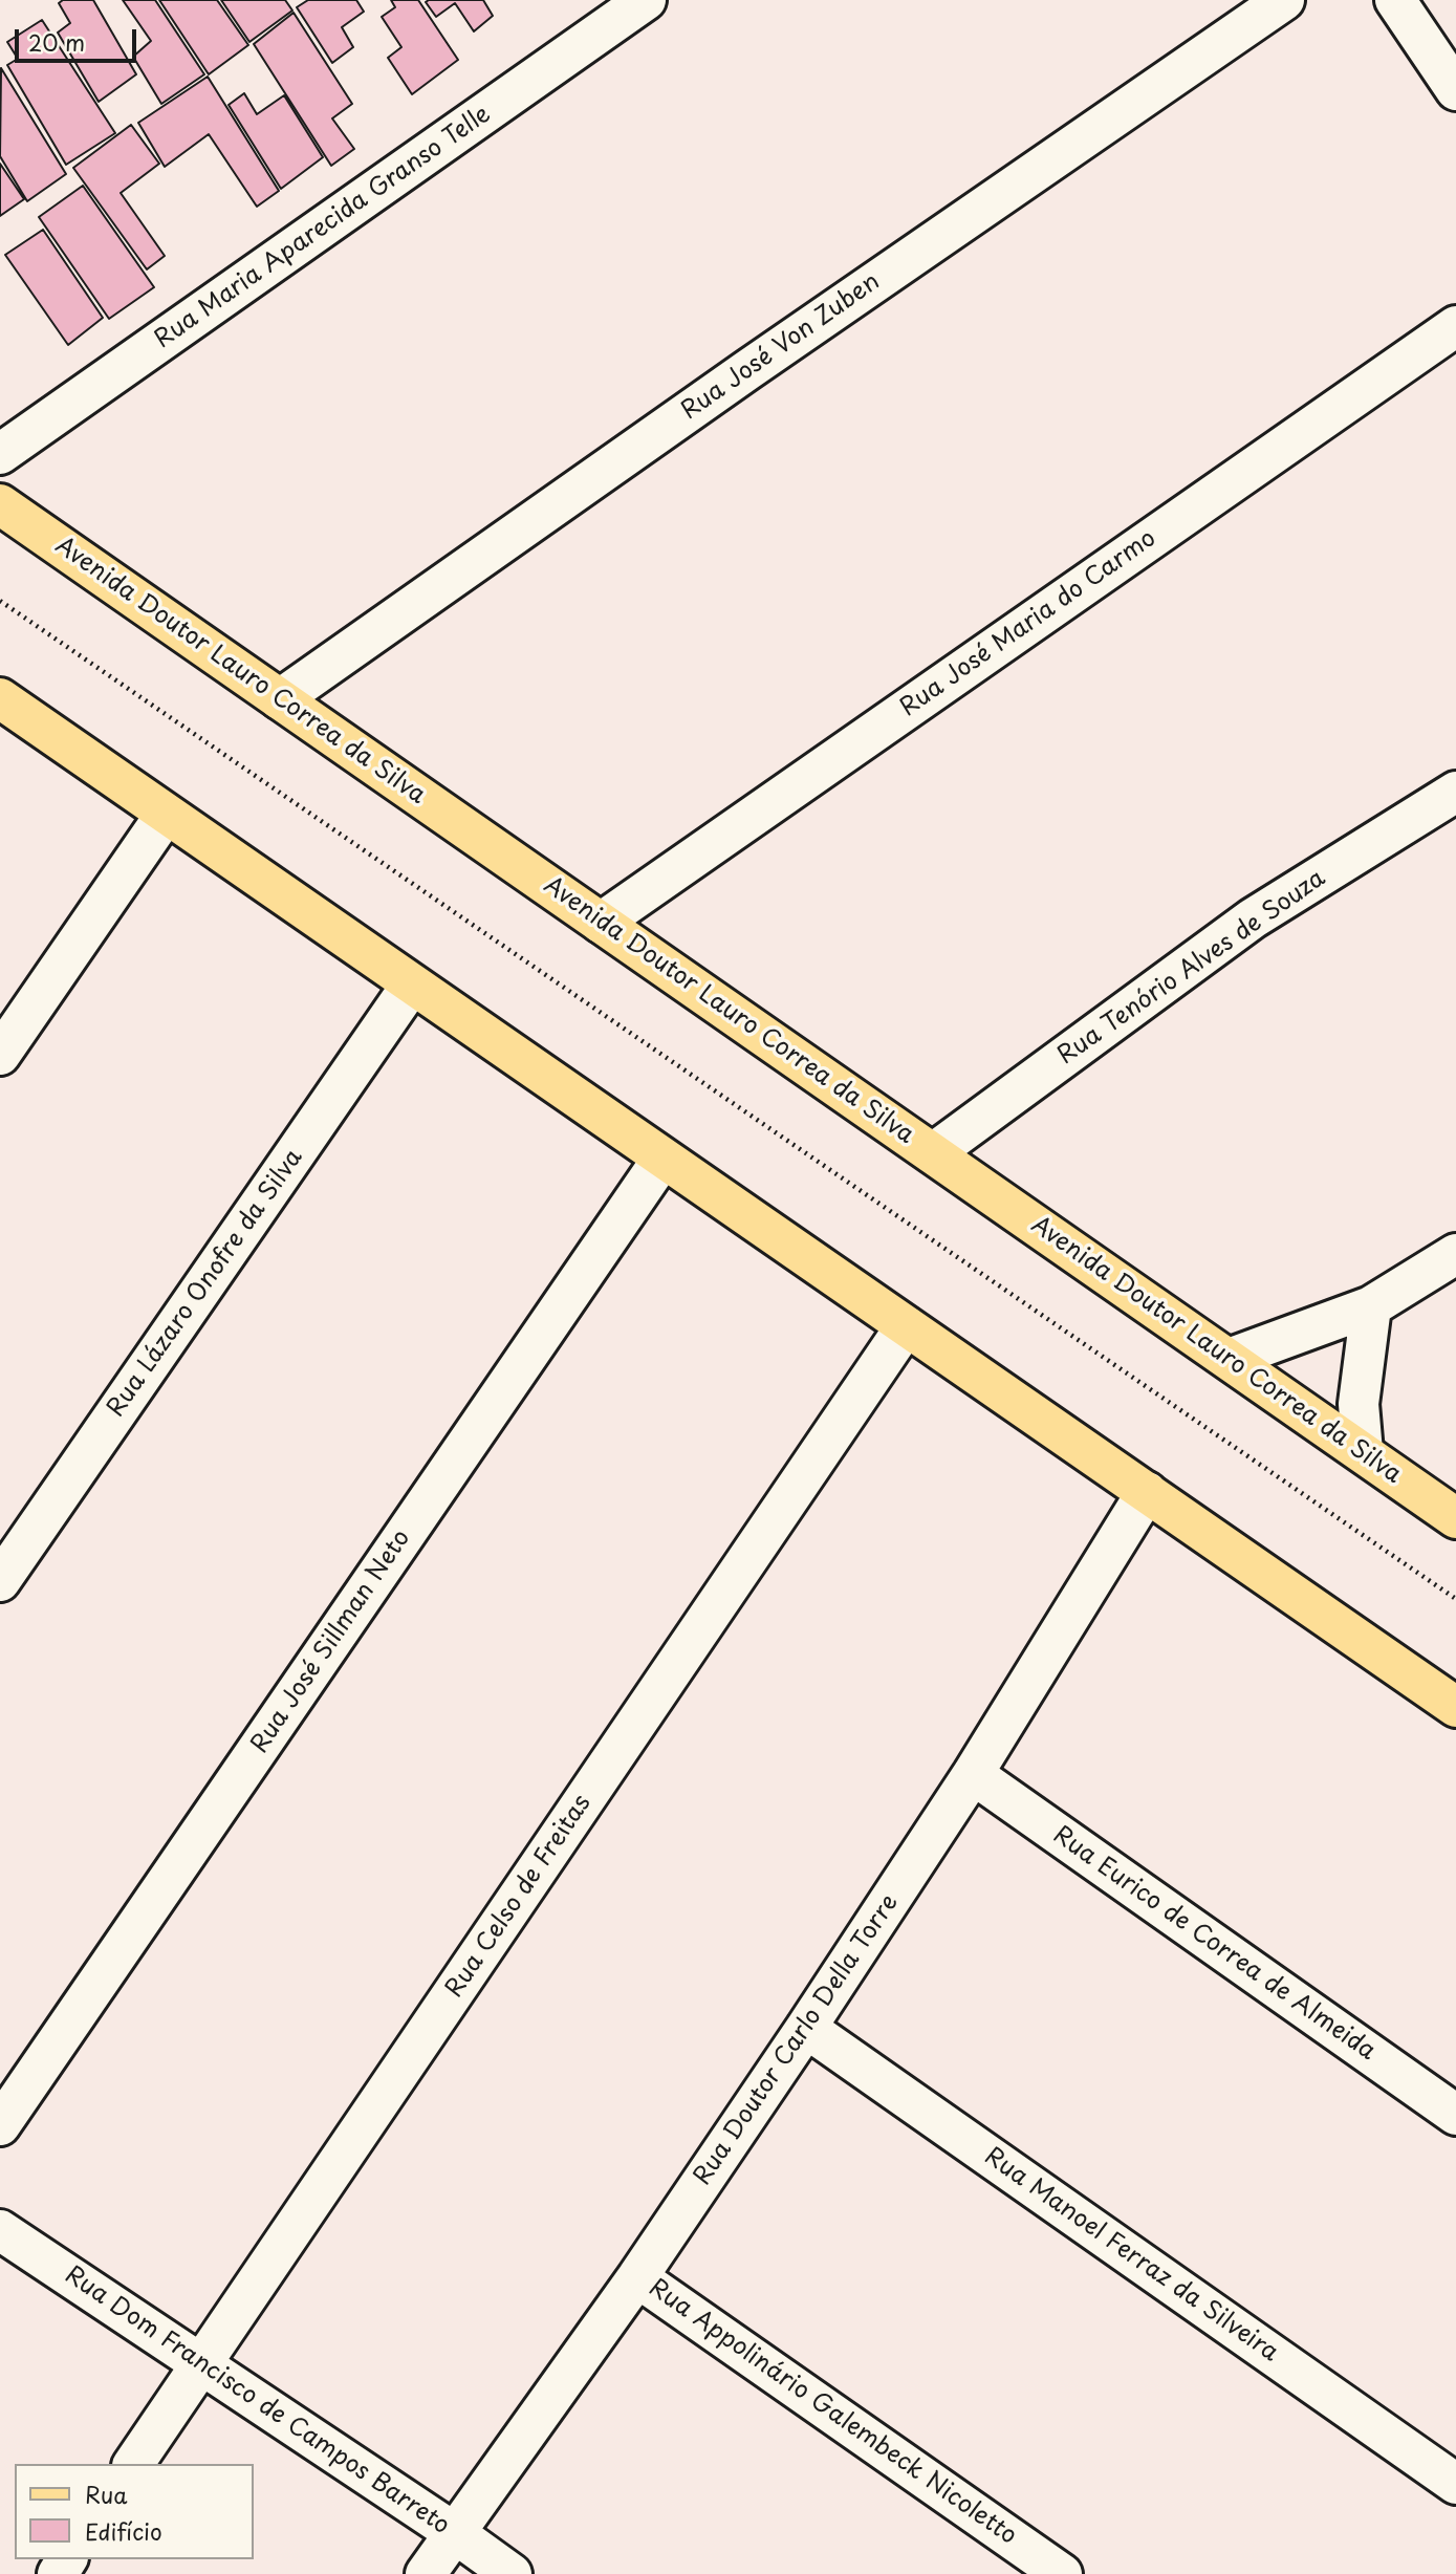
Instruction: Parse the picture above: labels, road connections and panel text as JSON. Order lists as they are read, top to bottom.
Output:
{
  "streets": {
    "main road": ["Avenida Doutor Lauro Correa da Silva"],
    "street": [
      "Rua Maria Aparecida Granso Telle",
      "Rua José Von Zuben",
      "Rua José Maria do Carmo",
      "Rua Tenório Alves de Souza",
      "Rua Lázaro Onofre da Silva",
      "Rua José Sillman Neto",
      "Rua Celso de Freitas",
      "Rua Eurico de Correa de Almeida",
      "Rua Doutor Carlo Della Torre",
      "Rua Manoel Ferraz da Silveira",
      "Rua Dom Francisco de Campos Barreto",
      "Rua Appolinário Galembeck Nicoletto"
    ]
  },
  "crossings": [
    ["Rua José Von Zuben", "Avenida Doutor Lauro Correa da Silva"],
    ["Rua José Maria do Carmo", "Avenida Doutor Lauro Correa da Silva"],
    ["Avenida Doutor Lauro Correa da Silva", "Rua Tenório Alves de Souza"],
    ["Rua Celso de Freitas", "Rua Dom Francisco de Campos Barreto"],
    ["Rua Eurico de Correa de Almeida", "Rua Doutor Carlo Della Torre"],
    ["Rua Doutor Carlo Della Torre", "Rua Manoel Ferraz da Silveira"],
    ["Rua Doutor Carlo Della Torre", "Rua Dom Francisco de Campos Barreto"],
    ["Rua Doutor Carlo Della Torre", "Rua Appolinário Galembeck Nicoletto"]
  ],
  "legend": ["Rua", "Edifício"],
  "scale_bar": "20 m"
}
